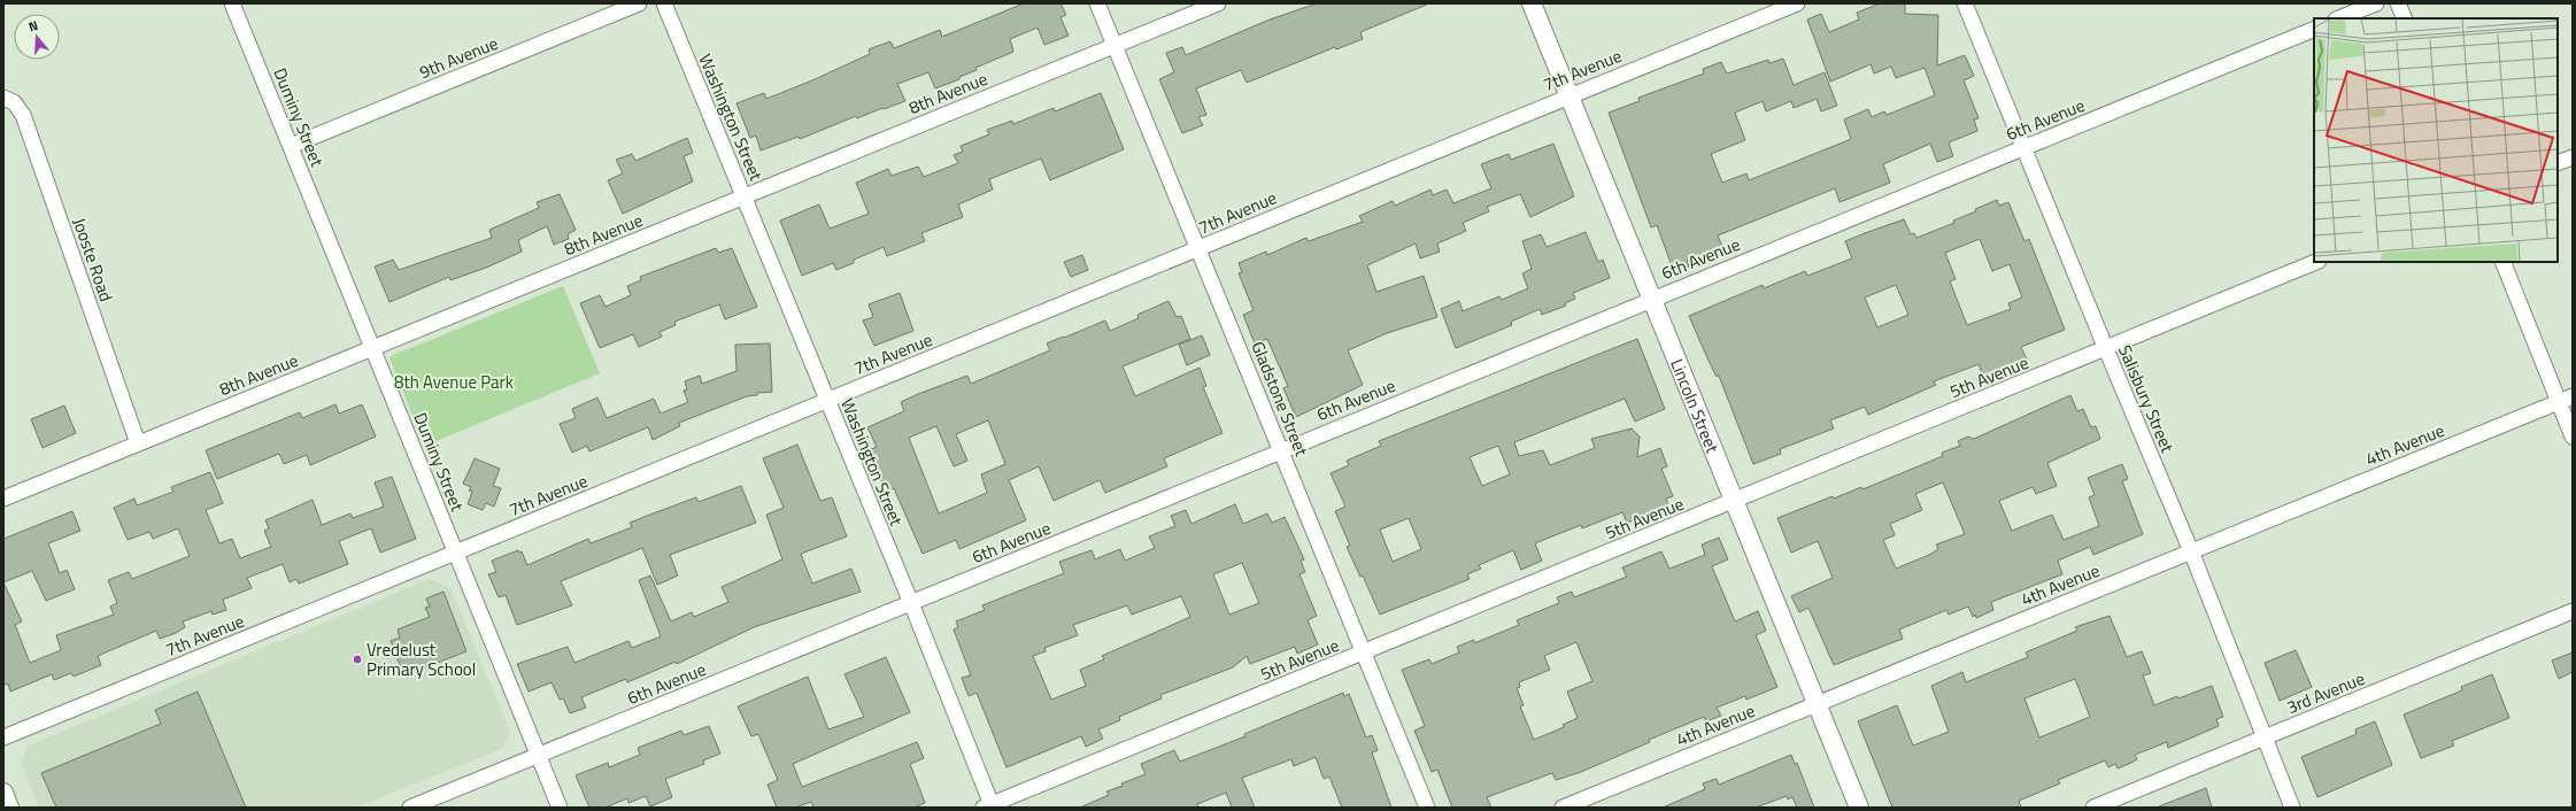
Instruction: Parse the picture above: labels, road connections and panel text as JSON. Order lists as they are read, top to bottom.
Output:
{
  "streets": {
    "street": [
      "9th Avenue",
      "7th Avenue",
      "8th Avenue",
      "Duminy Street",
      "Washington Street",
      "6th Avenue",
      "Jooste Road",
      "5th Avenue",
      "Gladstone Street",
      "Salisbury Street",
      "Lincoln Street",
      "4th Avenue",
      "3rd Avenue"
    ]
  },
  "crossings": [
    ["9th Avenue", "Duminy Street"],
    ["7th Avenue", "Duminy Street"],
    ["7th Avenue", "Washington Street"],
    ["7th Avenue", "Gladstone Street"],
    ["7th Avenue", "Lincoln Street"],
    ["8th Avenue", "Duminy Street"],
    ["8th Avenue", "Washington Street"],
    ["8th Avenue", "Jooste Road"],
    ["8th Avenue", "Gladstone Street"],
    ["Duminy Street", "6th Avenue"],
    ["Washington Street", "6th Avenue"],
    ["Washington Street", "5th Avenue"],
    ["6th Avenue", "Gladstone Street"],
    ["6th Avenue", "Salisbury Street"],
    ["6th Avenue", "Lincoln Street"],
    ["5th Avenue", "Gladstone Street"],
    ["5th Avenue", "Salisbury Street"],
    ["5th Avenue", "Lincoln Street"],
    ["Salisbury Street", "4th Avenue"],
    ["Salisbury Street", "3rd Avenue"],
    ["Lincoln Street", "4th Avenue"]
  ],
  "parks": ["8th Avenue Park"],
  "places": ["Vredelust Primary School"],
  "north": "top"
}
